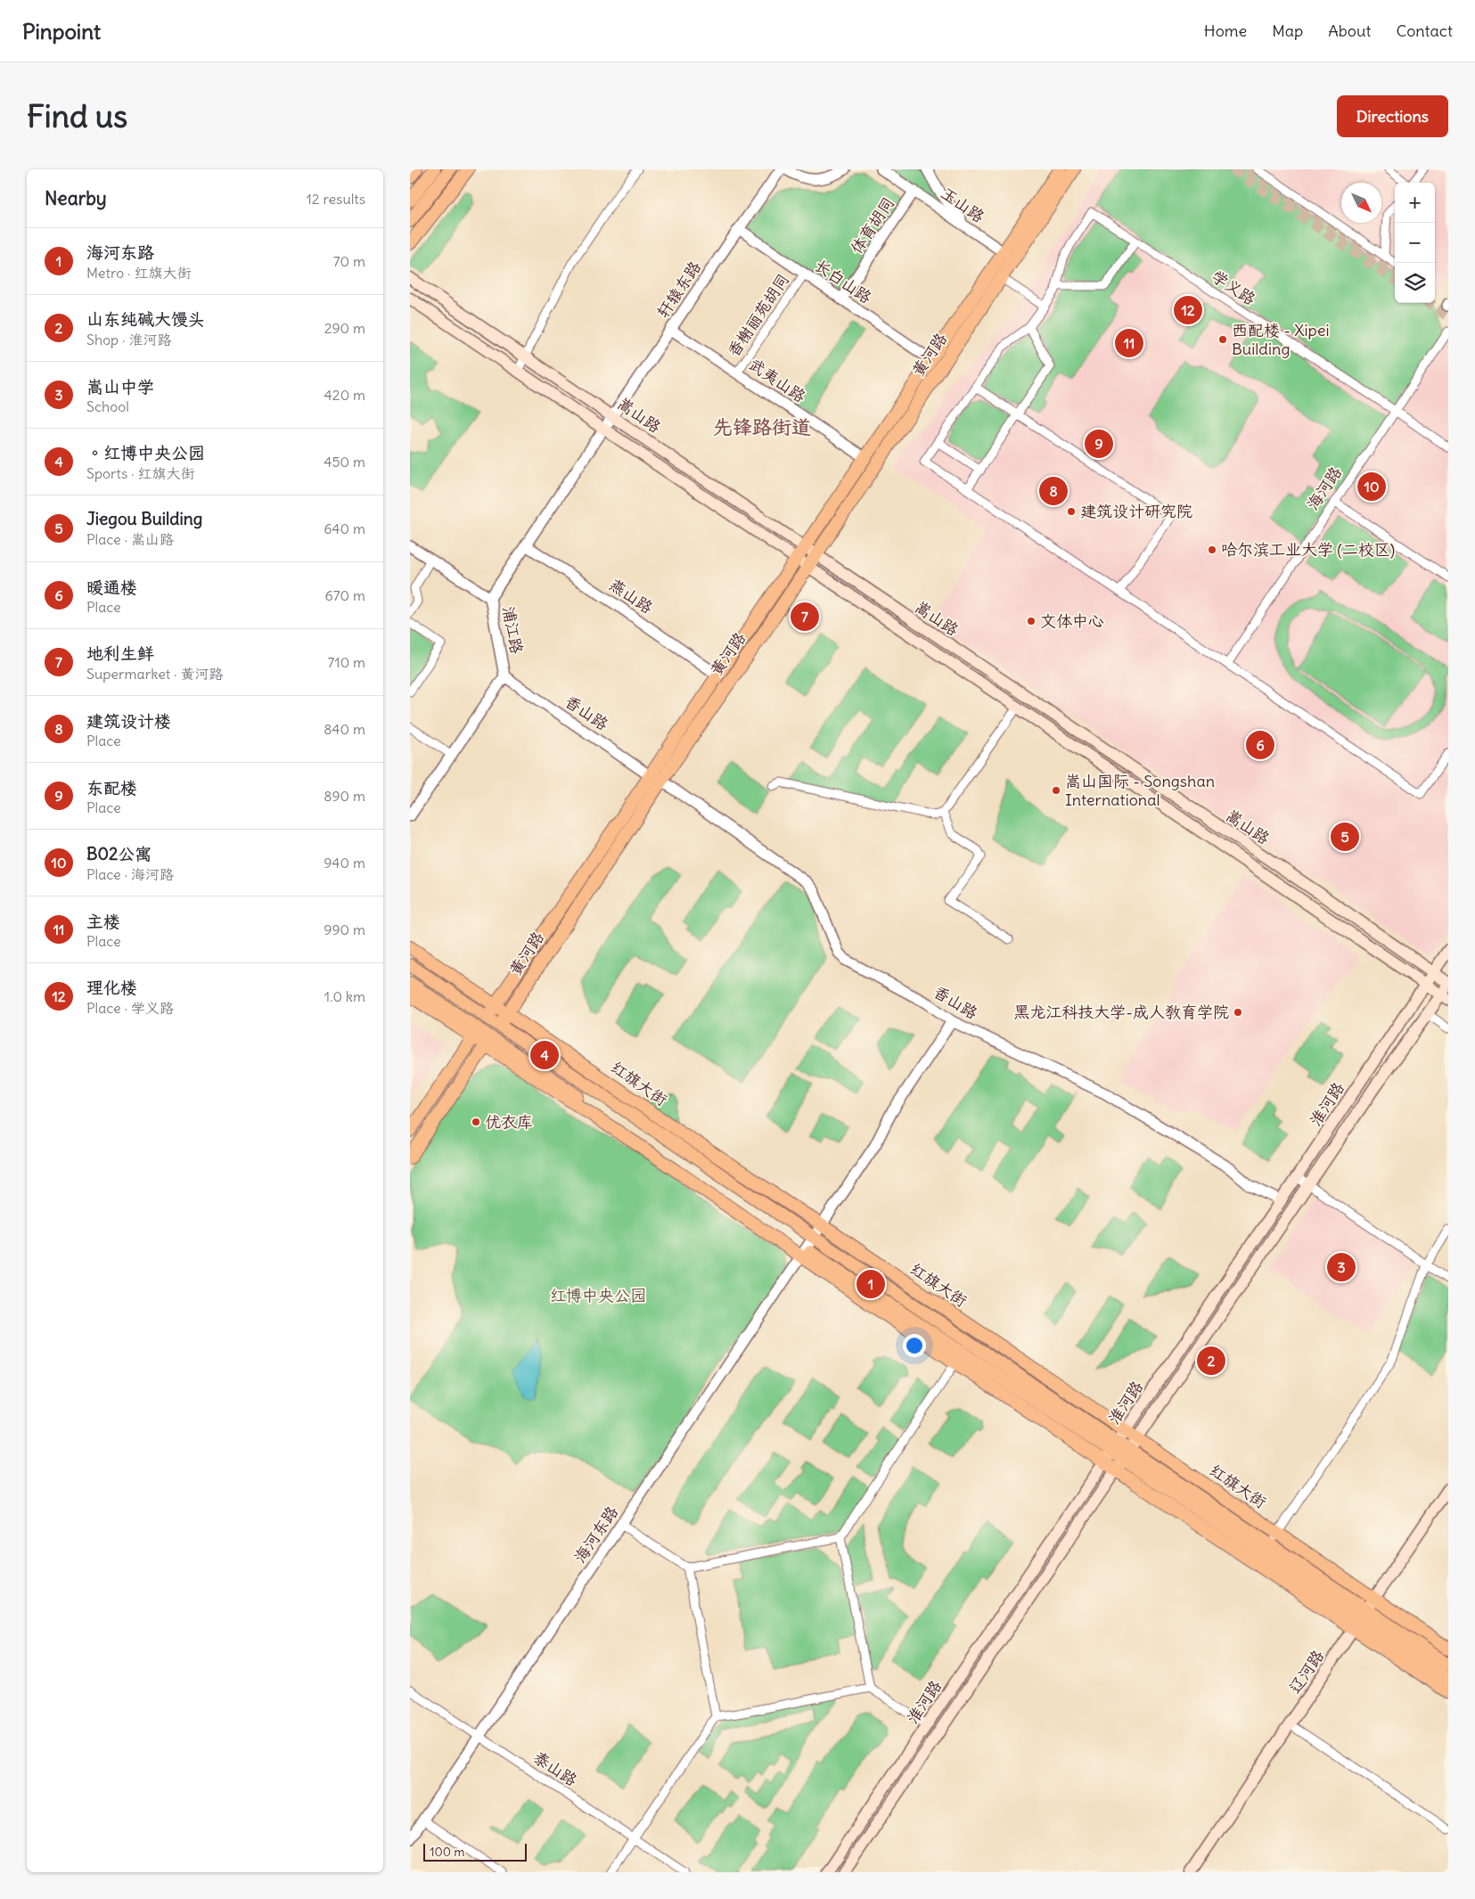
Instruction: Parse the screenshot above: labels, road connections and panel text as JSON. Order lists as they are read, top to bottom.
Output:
{
  "streets": {
    "main road": [
      "黄河路",
      "嵩山路",
      "红旗大街",
      "淮河路",
      "辽河路"
    ],
    "street": [
      "玉山路",
      "体育胡同",
      "长白山路",
      "学义路",
      "轩辕东路",
      "香榭丽苑胡同",
      "武夷山路",
      "海河路",
      "燕山路",
      "浦江路",
      "香山路",
      "海河东路",
      "泰山路"
    ]
  },
  "crossings": [
    ["玉山路", "体育胡同"],
    ["玉山路", "黄河路"],
    ["体育胡同", "长白山路"],
    ["长白山路", "轩辕东路"],
    ["长白山路", "香榭丽苑胡同"],
    ["长白山路", "黄河路"],
    ["学义路", "海河路"],
    ["轩辕东路", "武夷山路"],
    ["轩辕东路", "嵩山路"],
    ["轩辕东路", "浦江路"],
    ["香榭丽苑胡同", "武夷山路"],
    ["黄河路", "武夷山路"],
    ["黄河路", "嵩山路"],
    ["黄河路", "燕山路"],
    ["黄河路", "香山路"],
    ["黄河路", "红旗大街"],
    ["嵩山路", "浦江路"],
    ["嵩山路", "淮河路"],
    ["燕山路", "浦江路"],
    ["浦江路", "香山路"],
    ["香山路", "淮河路"],
    ["香山路", "海河东路"],
    ["红旗大街", "淮河路"],
    ["红旗大街", "海河东路"],
    ["红旗大街", "辽河路"],
    ["海河东路", "泰山路"]
  ],
  "districts": ["先锋路街道"],
  "parks": ["红博中央公园"],
  "places": [
    "西配楼 - Xipei Building",
    "建筑设计研究院",
    "哈尔滨工业大学 (二校区)",
    "文体中心",
    "嵩山国际 - Songshan International",
    "黑龙江科技大学-成人教育学院",
    "优衣库"
  ],
  "scale_bar": "100 m",
  "north": "bottom right",
  "page": {
    "header": "Pinpoint",
    "nav": [
      "Home",
      "Map",
      "About",
      "Contact"
    ],
    "buttons": "Directions",
    "title": "Find us",
    "heading": ["Nearby", "12 results"],
    "map_buttons": ["+", "−"],
    "list": [
      {
        "mark": "1",
        "name": "海河东路",
        "note": "Metro · 红旗大街",
        "value": "70 m"
      },
      {
        "mark": "2",
        "name": "山东纯碱大馒头",
        "note": "Shop · 淮河路",
        "value": "290 m"
      },
      {
        "mark": "3",
        "name": "嵩山中学",
        "note": "School",
        "value": "420 m"
      },
      {
        "mark": "4",
        "name": "。红博中央公园",
        "note": "Sports · 红旗大街",
        "value": "450 m"
      },
      {
        "mark": "5",
        "name": "Jiegou Building",
        "note": "Place · 嵩山路",
        "value": "640 m"
      },
      {
        "mark": "6",
        "name": "暖通楼",
        "note": "Place",
        "value": "670 m"
      },
      {
        "mark": "7",
        "name": "地利生鲜",
        "note": "Supermarket · 黄河路",
        "value": "710 m"
      },
      {
        "mark": "8",
        "name": "建筑设计楼",
        "note": "Place",
        "value": "840 m"
      },
      {
        "mark": "9",
        "name": "东配楼",
        "note": "Place",
        "value": "890 m"
      },
      {
        "mark": "10",
        "name": "B02公寓",
        "note": "Place · 海河路",
        "value": "940 m"
      },
      {
        "mark": "11",
        "name": "主楼",
        "note": "Place",
        "value": "990 m"
      },
      {
        "mark": "12",
        "name": "理化楼",
        "note": "Place · 学义路",
        "value": "1.0 km"
      }
    ],
    "pins": [
      "12",
      "11",
      "9",
      "10",
      "8",
      "7",
      "6",
      "5",
      "4",
      "3",
      "1",
      "2"
    ],
    "scale": "100 m"
  }
}
